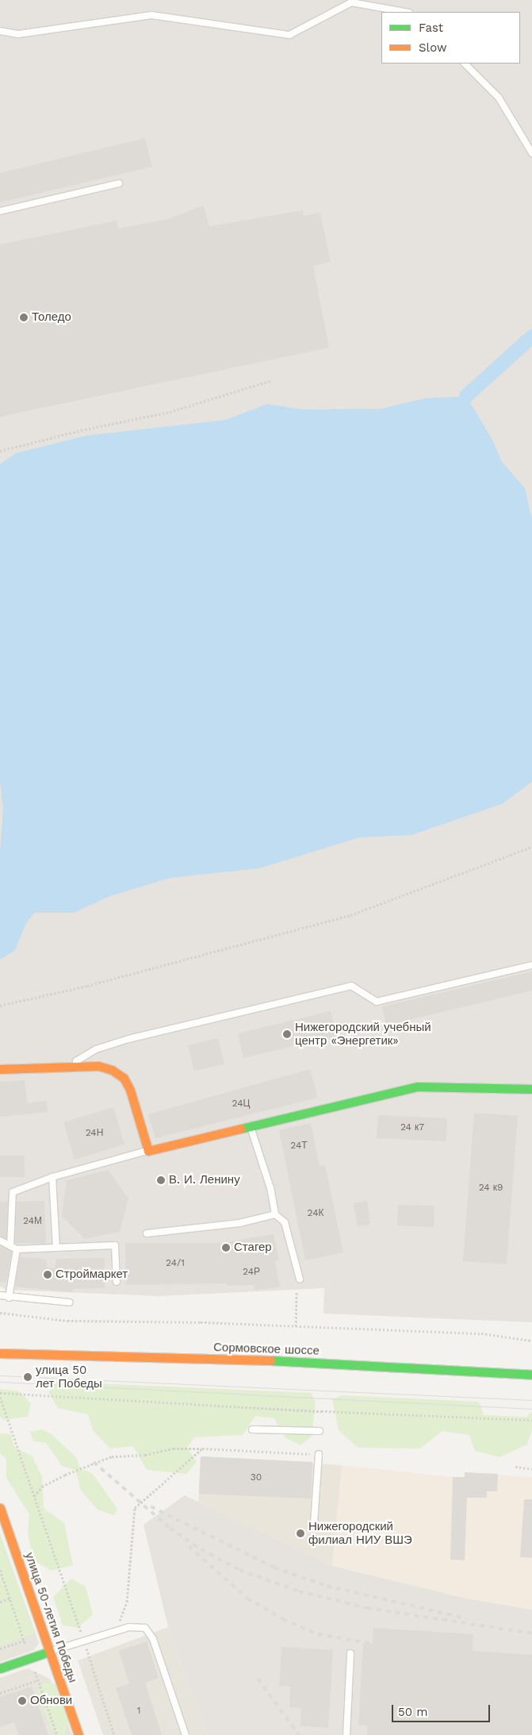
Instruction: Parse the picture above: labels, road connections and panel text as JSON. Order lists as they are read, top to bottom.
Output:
{
  "streets": {
    "street": ["Сормовское шоссе", "улица 50-летия Победы"]
  },
  "places": [
    "Толедо",
    "Нижегородский учебный центр «Энергетик»",
    "В. И. Ленину",
    "Стагер",
    "Строймаркет",
    "улица 50 лет Победы",
    "Нижегородский филиал НИУ ВШЭ",
    "Обнови"
  ],
  "house_numbers": [
    "24Ц",
    "24 к7",
    "24Н",
    "24Т",
    "24 к9",
    "24К",
    "24М",
    "24/1",
    "24Р",
    "30",
    "1"
  ],
  "legend": ["Fast", "Slow"],
  "scale_bar": "50 m"
}
